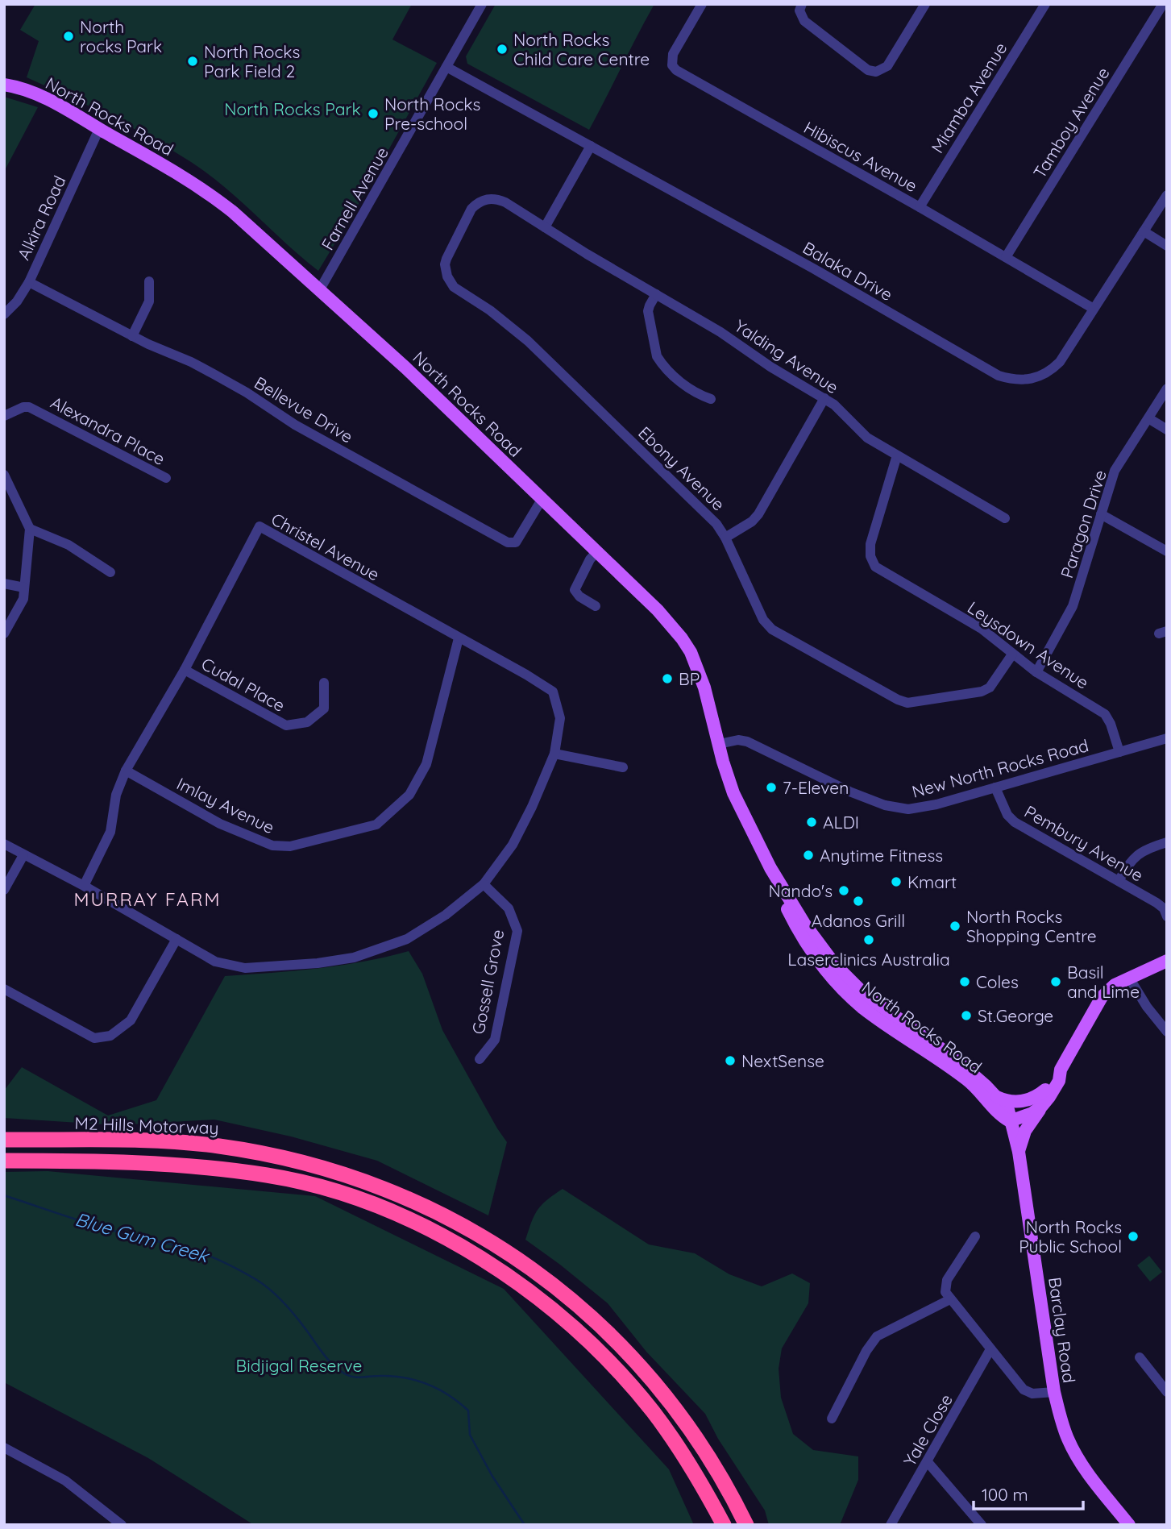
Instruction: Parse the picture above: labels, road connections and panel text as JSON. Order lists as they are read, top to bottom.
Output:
{
  "streets": {
    "highway": ["M2 Hills Motorway"],
    "main road": ["North Rocks Road", "Barclay Road"],
    "street": [
      "Miamba Avenue",
      "Tamboy Avenue",
      "Hibiscus Avenue",
      "Farnell Avenue",
      "Alkira Road",
      "Balaka Drive",
      "Yalding Avenue",
      "Bellevue Drive",
      "Alexandra Place",
      "Ebony Avenue",
      "Paragon Drive",
      "Christel Avenue",
      "Leysdown Avenue",
      "Cudal Place",
      "New North Rocks Road",
      "Imlay Avenue",
      "Pembury Avenue",
      "Gossell Grove",
      "Yale Close"
    ]
  },
  "crossings": [
    ["Miamba Avenue", "Hibiscus Avenue"],
    ["North Rocks Road", "Farnell Avenue"],
    ["North Rocks Road", "Alkira Road"],
    ["North Rocks Road", "Bellevue Drive"],
    ["North Rocks Road", "New North Rocks Road"],
    ["North Rocks Road", "Barclay Road"],
    ["Tamboy Avenue", "Hibiscus Avenue"],
    ["Hibiscus Avenue", "Balaka Drive"],
    ["Farnell Avenue", "Balaka Drive"],
    ["Alkira Road", "Bellevue Drive"],
    ["Yalding Avenue", "Ebony Avenue"],
    ["Yalding Avenue", "Leysdown Avenue"],
    ["Ebony Avenue", "Leysdown Avenue"],
    ["Paragon Drive", "Leysdown Avenue"],
    ["Christel Avenue", "Cudal Place"],
    ["Christel Avenue", "Imlay Avenue"],
    ["Christel Avenue", "Gossell Grove"],
    ["Leysdown Avenue", "New North Rocks Road"],
    ["New North Rocks Road", "Pembury Avenue"]
  ],
  "districts": ["MURRAY FARM"],
  "water": ["Blue Gum Creek"],
  "parks": ["North Rocks Park", "Bidjigal Reserve"],
  "places": [
    "North rocks Park",
    "North Rocks Child Care Centre",
    "North Rocks Park Field 2",
    "North Rocks Pre-school",
    "BP",
    "7-Eleven",
    "ALDI",
    "Anytime Fitness",
    "Kmart",
    "Nando's",
    "Adanos Grill",
    "North Rocks Shopping Centre",
    "Laserclinics Australia",
    "Coles",
    "Basil and Lime",
    "St.George",
    "NextSense",
    "North Rocks Public School"
  ],
  "scale_bar": "100 m"
}
